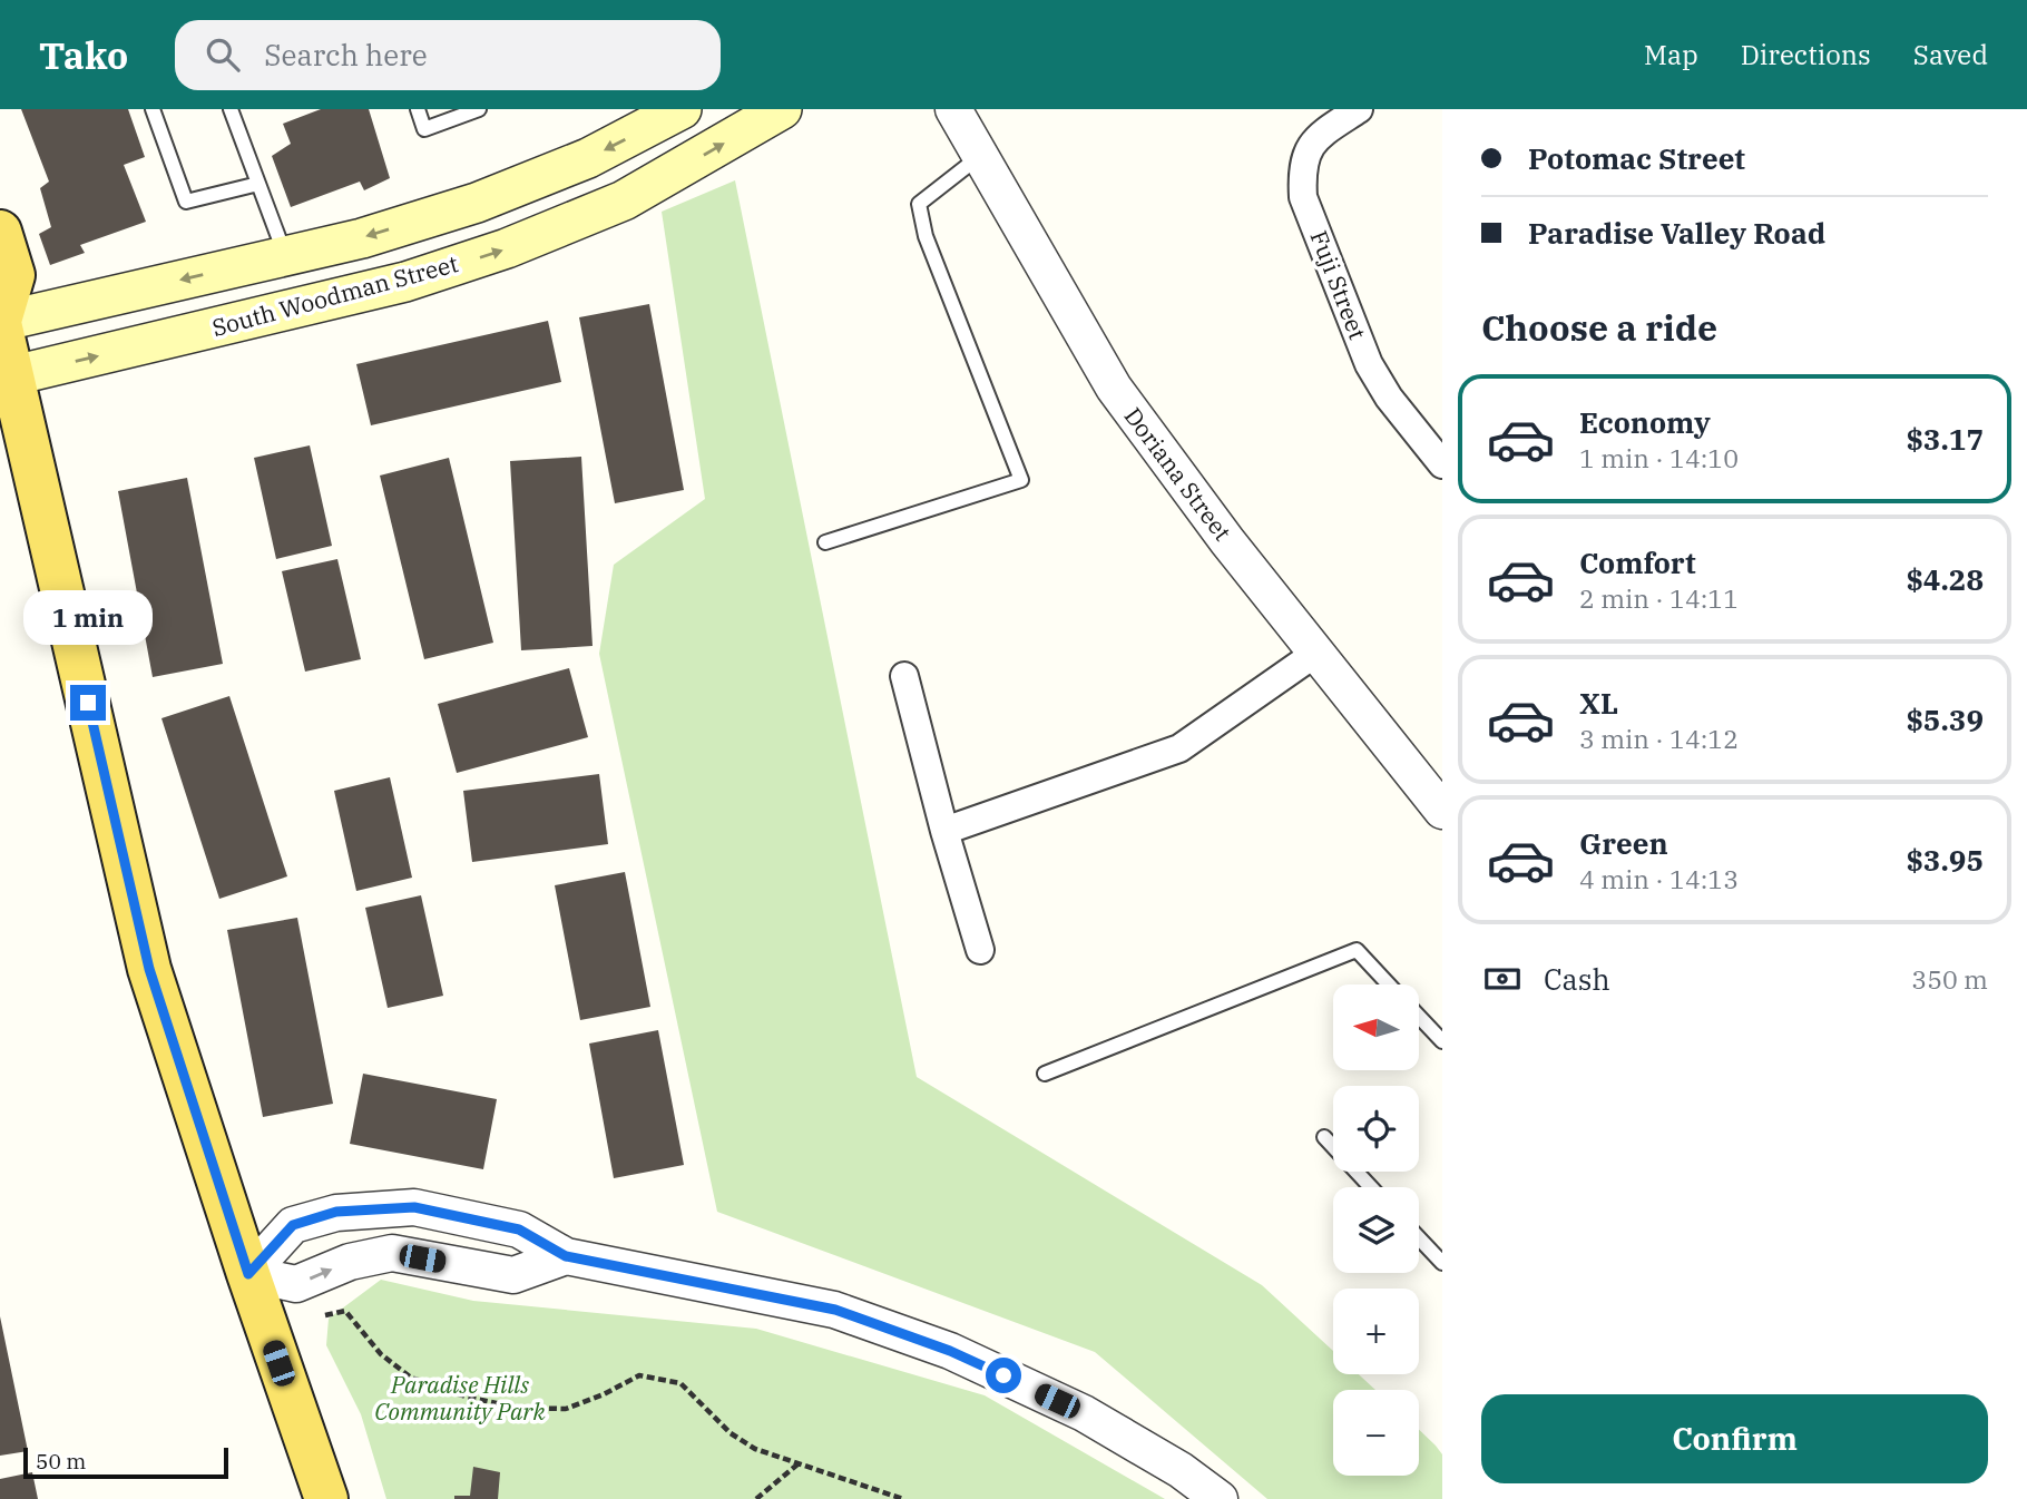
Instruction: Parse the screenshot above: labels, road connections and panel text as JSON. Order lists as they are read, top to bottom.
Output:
{
  "streets": {
    "main road": ["South Woodman Street"],
    "street": ["Fuji Street", "Doriana Street"]
  },
  "parks": ["Paradise Hills Community Park"],
  "scale_bar": "50 m",
  "north": "left",
  "page": {
    "header": "Tako",
    "search": "Search here",
    "nav": ["Map", "Directions", "Saved"],
    "banner": ["Potomac Street", "Paradise Valley Road"],
    "heading": "Choose a ride",
    "list": [
      {
        "name": "Economy",
        "note": "1 min · 14:10",
        "value": "$3.17"
      },
      {
        "name": "Comfort",
        "note": "2 min · 14:11",
        "value": "$4.28"
      },
      {
        "name": "XL",
        "note": "3 min · 14:12",
        "value": "$5.39"
      },
      {
        "name": "Green",
        "note": "4 min · 14:13",
        "value": "$3.95"
      }
    ],
    "bubble": "1 min",
    "pay": ["Cash", "350 m"],
    "map_buttons": ["+", "−"],
    "buttons": "Confirm",
    "scale": "50 m"
  }
}
